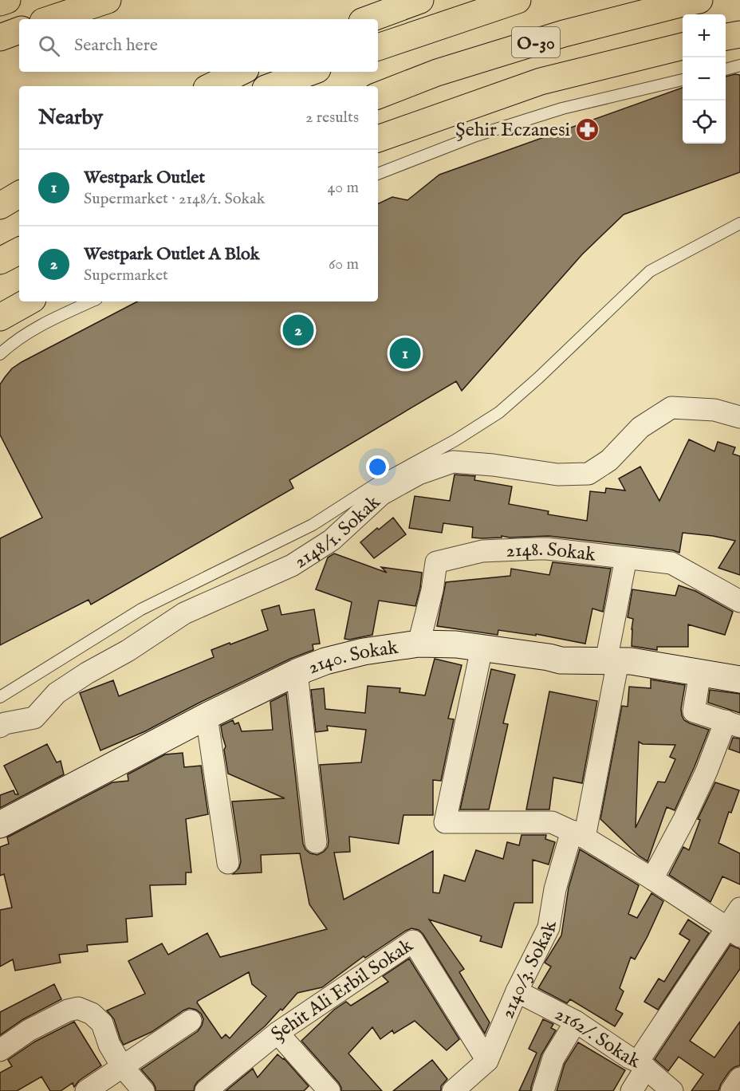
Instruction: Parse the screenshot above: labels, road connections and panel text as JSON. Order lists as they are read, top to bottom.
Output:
{
  "streets": {
    "highway": ["O-30"],
    "street": [
      "2148/1. Sokak",
      "2148. Sokak",
      "2140. Sokak",
      "2140/3. Sokak",
      "Şehit Ali Erbil Sokak",
      "2162/. Sokak"
    ]
  },
  "crossings": [
    ["2148. Sokak", "2140. Sokak"],
    ["2148. Sokak", "2140/3. Sokak"],
    ["2140. Sokak", "2140/3. Sokak"],
    ["2140/3. Sokak", "Şehit Ali Erbil Sokak"],
    ["2140/3. Sokak", "2162/. Sokak"]
  ],
  "places": {
    "pharmacy": ["Şehir Eczanesi"]
  },
  "page": {
    "map_buttons": ["+", "−"],
    "search": "Search here",
    "heading": ["Nearby", "2 results"],
    "list": [
      {
        "mark": "1",
        "name": "Westpark Outlet",
        "note": "Supermarket · 2148/1. Sokak",
        "value": "40 m"
      },
      {
        "mark": "2",
        "name": "Westpark Outlet A Blok",
        "note": "Supermarket",
        "value": "60 m"
      }
    ],
    "pins": ["2", "1"]
  }
}
